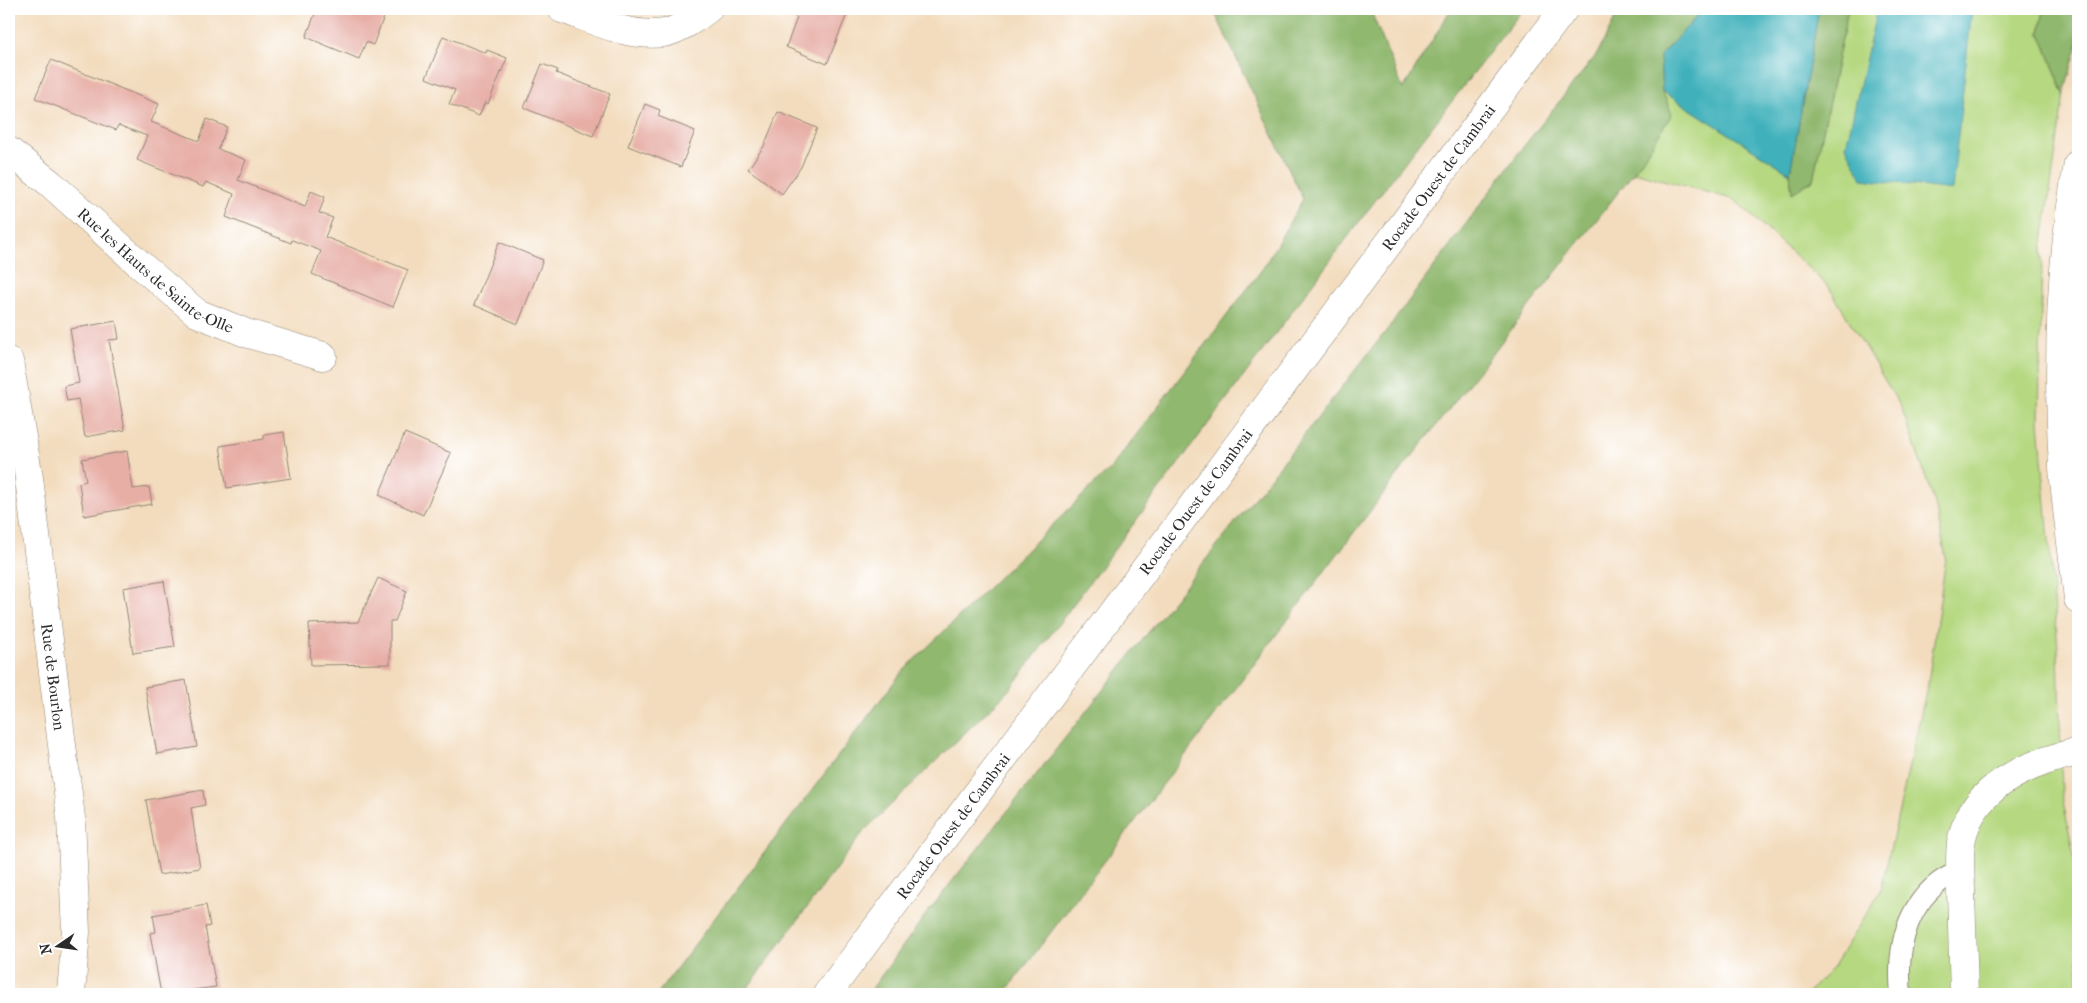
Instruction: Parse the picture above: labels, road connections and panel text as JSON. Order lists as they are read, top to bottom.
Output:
{
  "streets": {
    "main road": ["Rocade Ouest de Cambrai", "Rue les Hauts de Sainte-Olle", "Rue de Bourlon"]
  },
  "north": "left"
}
